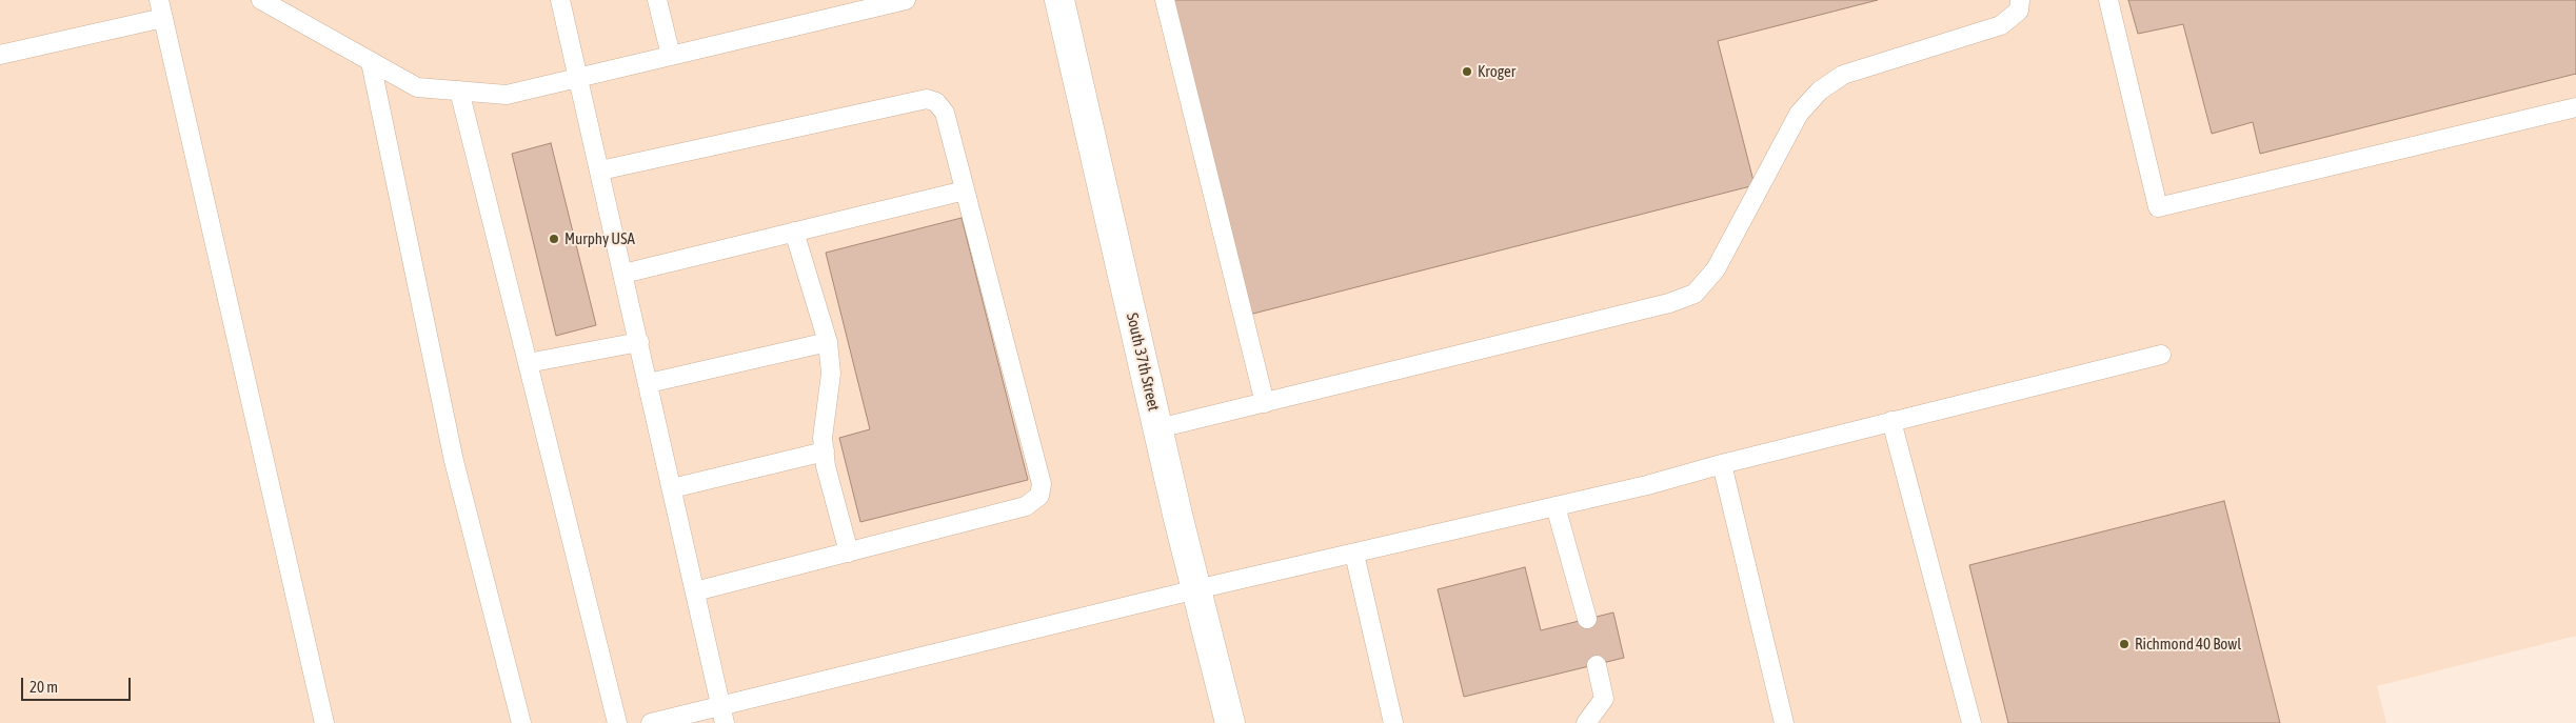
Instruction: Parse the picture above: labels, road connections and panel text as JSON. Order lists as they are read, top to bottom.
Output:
{
  "streets": {
    "street": ["South 37th Street"]
  },
  "places": ["Kroger", "Murphy USA", "Richmond 40 Bowl"],
  "scale_bar": "20 m"
}
